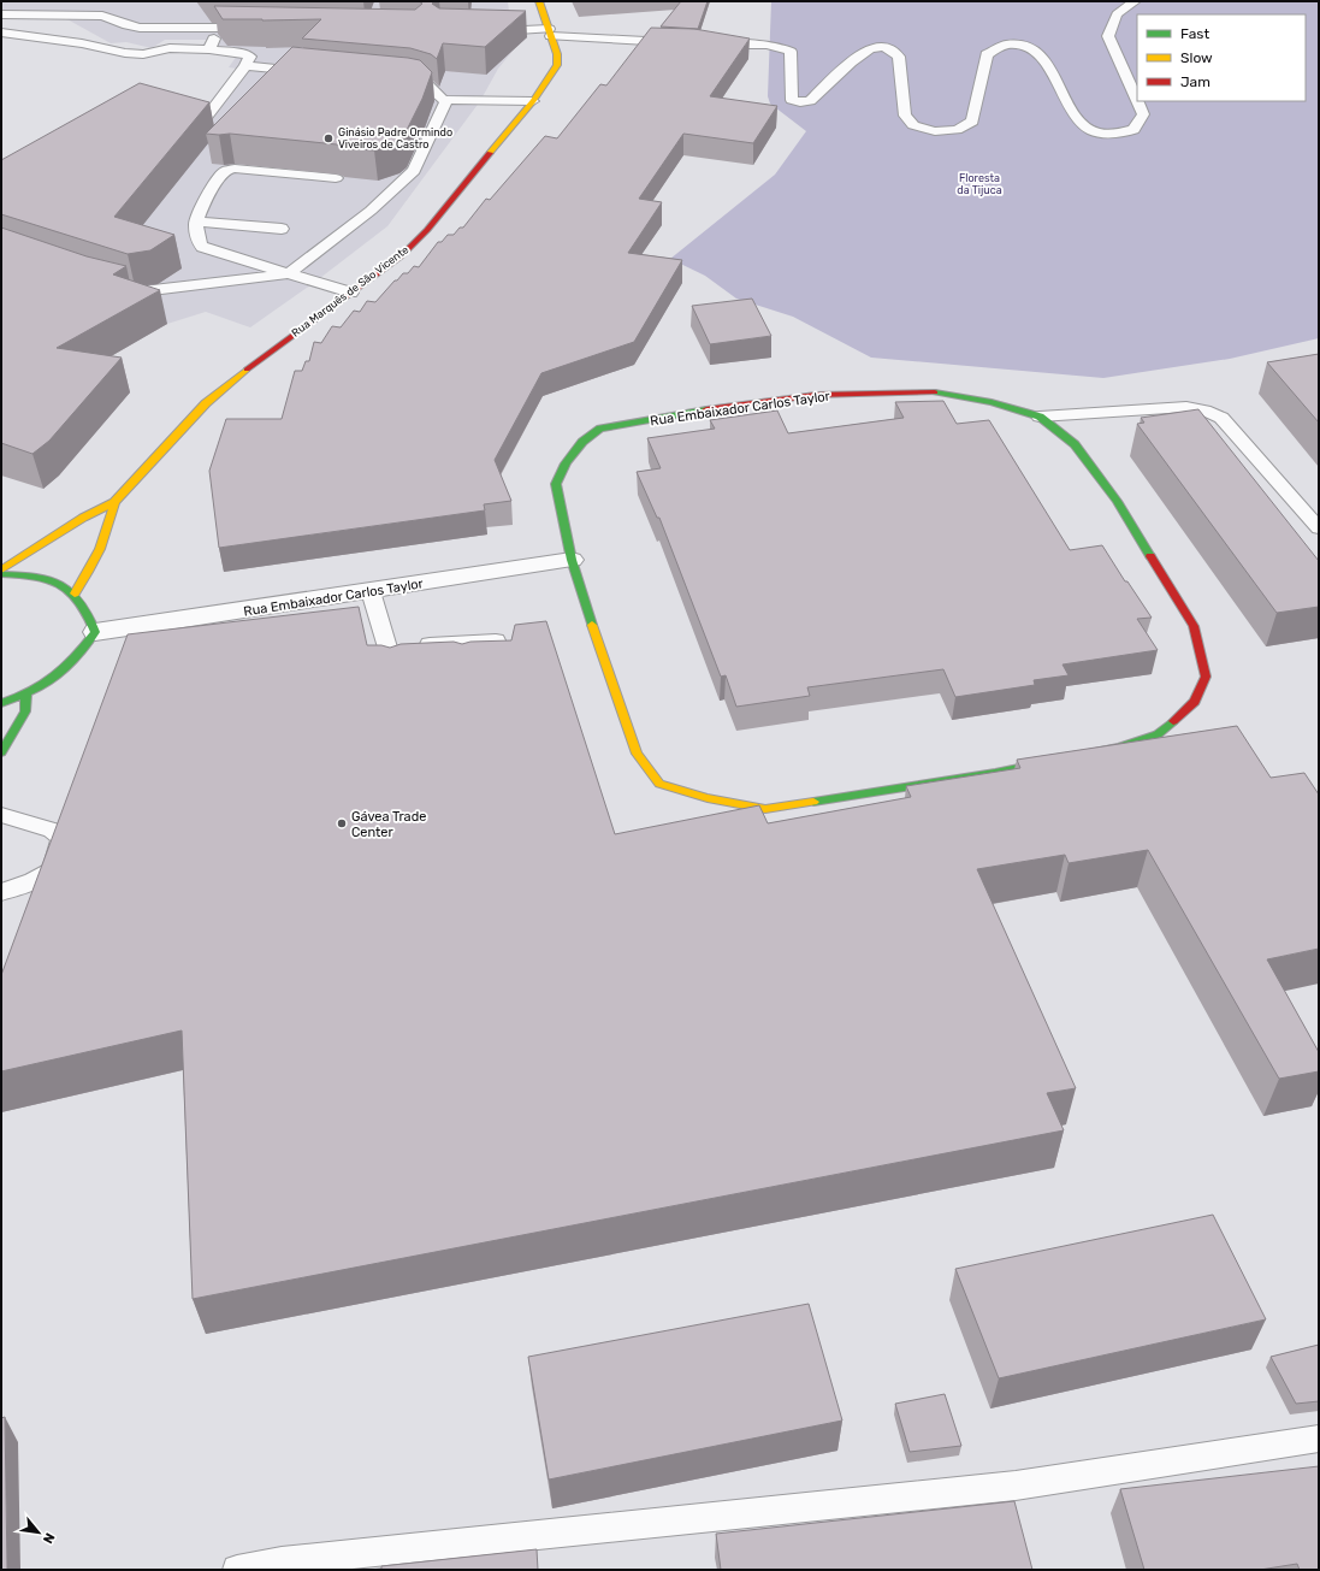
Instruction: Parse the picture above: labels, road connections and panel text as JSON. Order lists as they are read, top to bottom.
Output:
{
  "streets": {
    "street": ["Rua Marquês de São Vicente", "Rua Embaixador Carlos Taylor"]
  },
  "parks": ["Floresta da Tijuca"],
  "places": ["Ginásio Padre Ormindo Viveiros de Castro", "Gávea Trade Center"],
  "legend": ["Fast", "Slow", "Jam"],
  "north": "bottom right"
}
